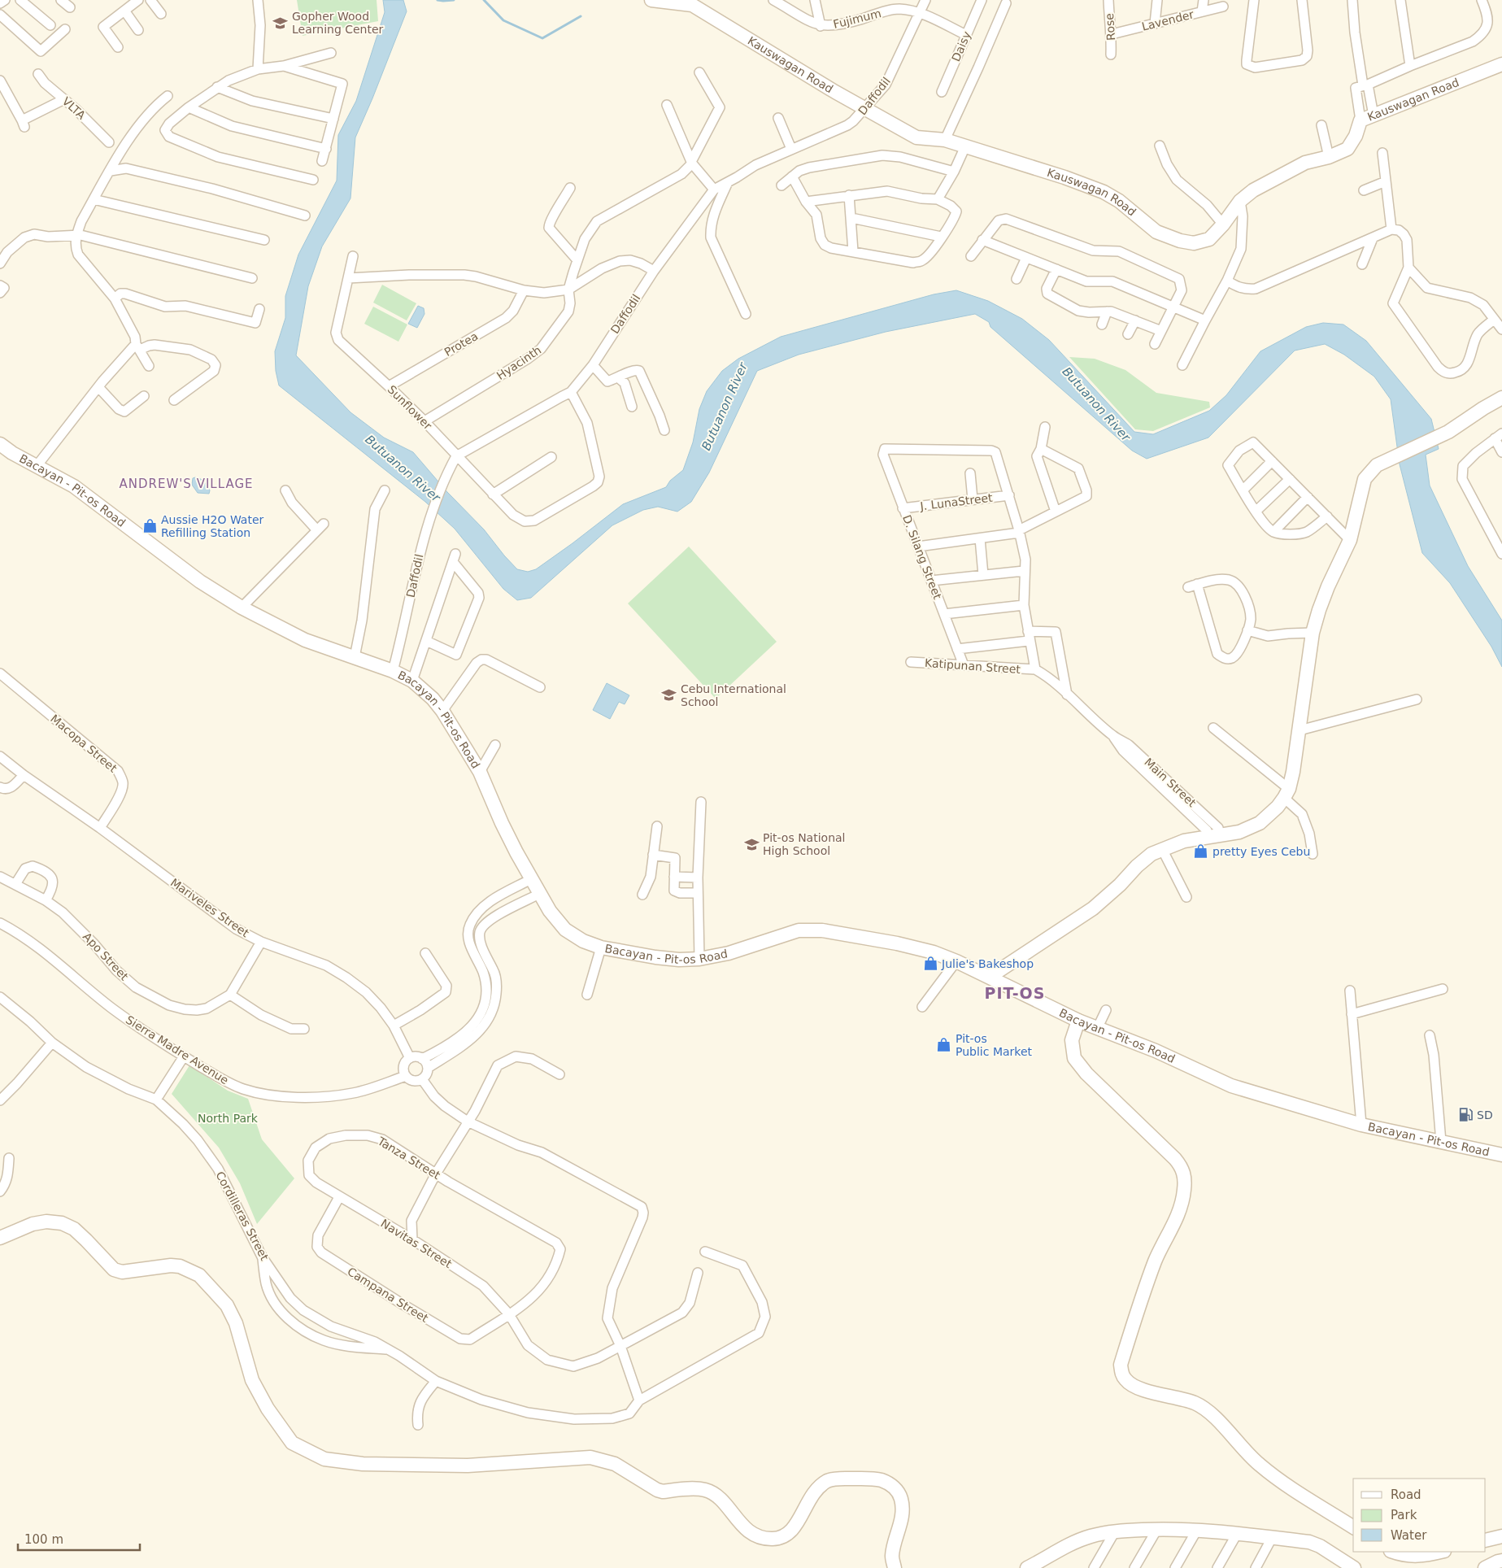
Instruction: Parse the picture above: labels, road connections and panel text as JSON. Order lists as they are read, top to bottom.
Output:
{
  "streets": {
    "street": [
      "Fujimum",
      "Lavender",
      "Rose",
      "Daisy",
      "Kauswagan Road",
      "Daffodil",
      "VLTA",
      "Protea",
      "Hyacinth",
      "Sunflower",
      "Bacayan - Pit-os Road",
      "J. LunaStreet",
      "D. Silang Street",
      "Katipunan Street",
      "Macopa Street",
      "Main Street",
      "Mariveles Street",
      "Apo Street",
      "Sierra Madre Avenue",
      "Tanza Street",
      "Cordilleras Street",
      "Navitas Street",
      "Campana Street"
    ]
  },
  "crossings": [
    ["Fujimum", "Daisy"],
    ["Fujimum", "Daffodil"],
    ["Lavender", "Rose"],
    ["Kauswagan Road", "Daffodil"],
    ["Daffodil", "Sunflower"],
    ["Daffodil", "Bacayan - Pit-os Road"],
    ["Protea", "Sunflower"],
    ["Hyacinth", "Sunflower"],
    ["J. LunaStreet", "D. Silang Street"],
    ["D. Silang Street", "Katipunan Street"],
    ["Katipunan Street", "Main Street"],
    ["Macopa Street", "Mariveles Street"],
    ["Mariveles Street", "Apo Street"],
    ["Mariveles Street", "Sierra Madre Avenue"],
    ["Tanza Street", "Navitas Street"],
    ["Tanza Street", "Campana Street"],
    ["Navitas Street", "Campana Street"]
  ],
  "districts": ["ANDREW'S VILLAGE", "PIT-OS"],
  "water": ["Butuanon River"],
  "parks": ["North Park"],
  "places": {
    "school or university": ["Gopher Wood Learning Center", "Cebu International School", "Pit-os National High School"],
    "shop": [
      "Aussie H2O Water Refilling Station",
      "pretty Eyes Cebu",
      "Julie's Bakeshop",
      "Pit-os Public Market"
    ],
    "fuel station": ["SD"]
  },
  "legend": ["Road", "Park", "Water"],
  "scale_bar": "100 m"
}
